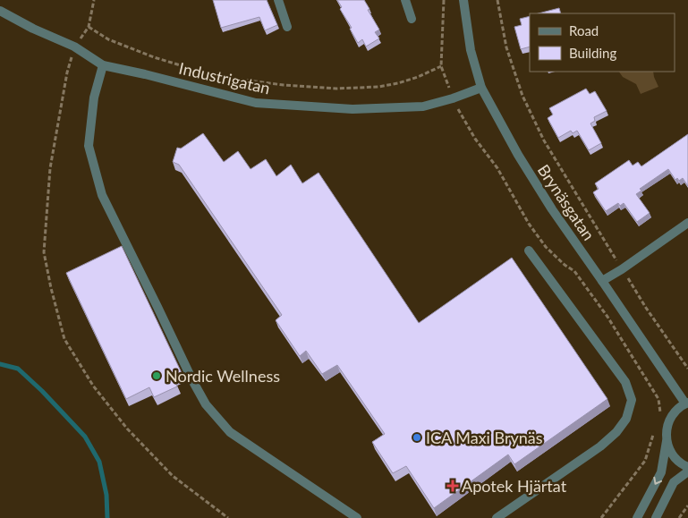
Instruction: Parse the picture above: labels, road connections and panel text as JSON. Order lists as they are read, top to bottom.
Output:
{
  "streets": {
    "street": ["Industrigatan", "Brynäsgatan"]
  },
  "crossings": [
    ["Industrigatan", "Brynäsgatan"]
  ],
  "places": {
    "other": ["Nordic Wellness", "ICA Maxi Brynäs"],
    "health": ["Apotek Hjärtat"]
  },
  "legend": ["Road", "Building"]
}
